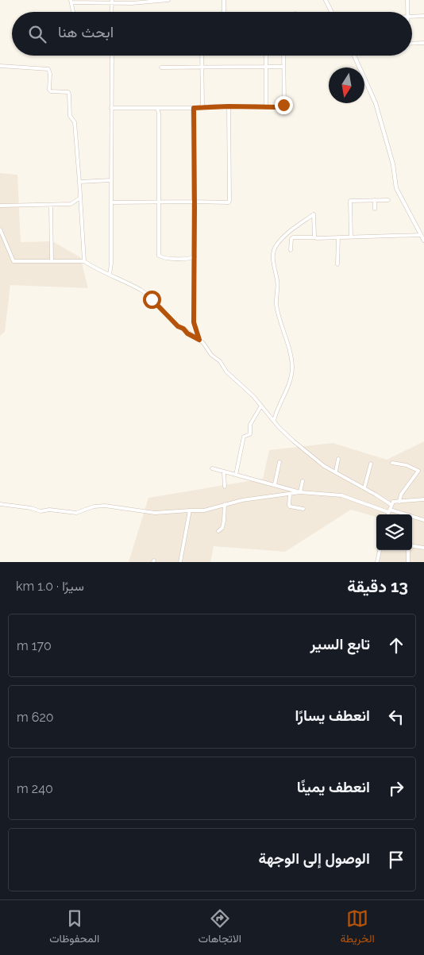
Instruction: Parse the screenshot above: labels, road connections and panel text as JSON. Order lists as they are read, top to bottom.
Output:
{
  "north": "bottom",
  "page": {
    "search": "ابحث هنا",
    "heading": ["13 دقيقة", "سيرًا · 1.0 km"],
    "list": [
      ["تابع السير", "170 m"],
      ["انعطف يسارًا", "620 m"],
      ["انعطف يمينًا", "240 m"],
      "الوصول إلى الوجهة"
    ],
    "nav": ["الخريطة", "الاتجاهات", "المحفوظات"]
  }
}
